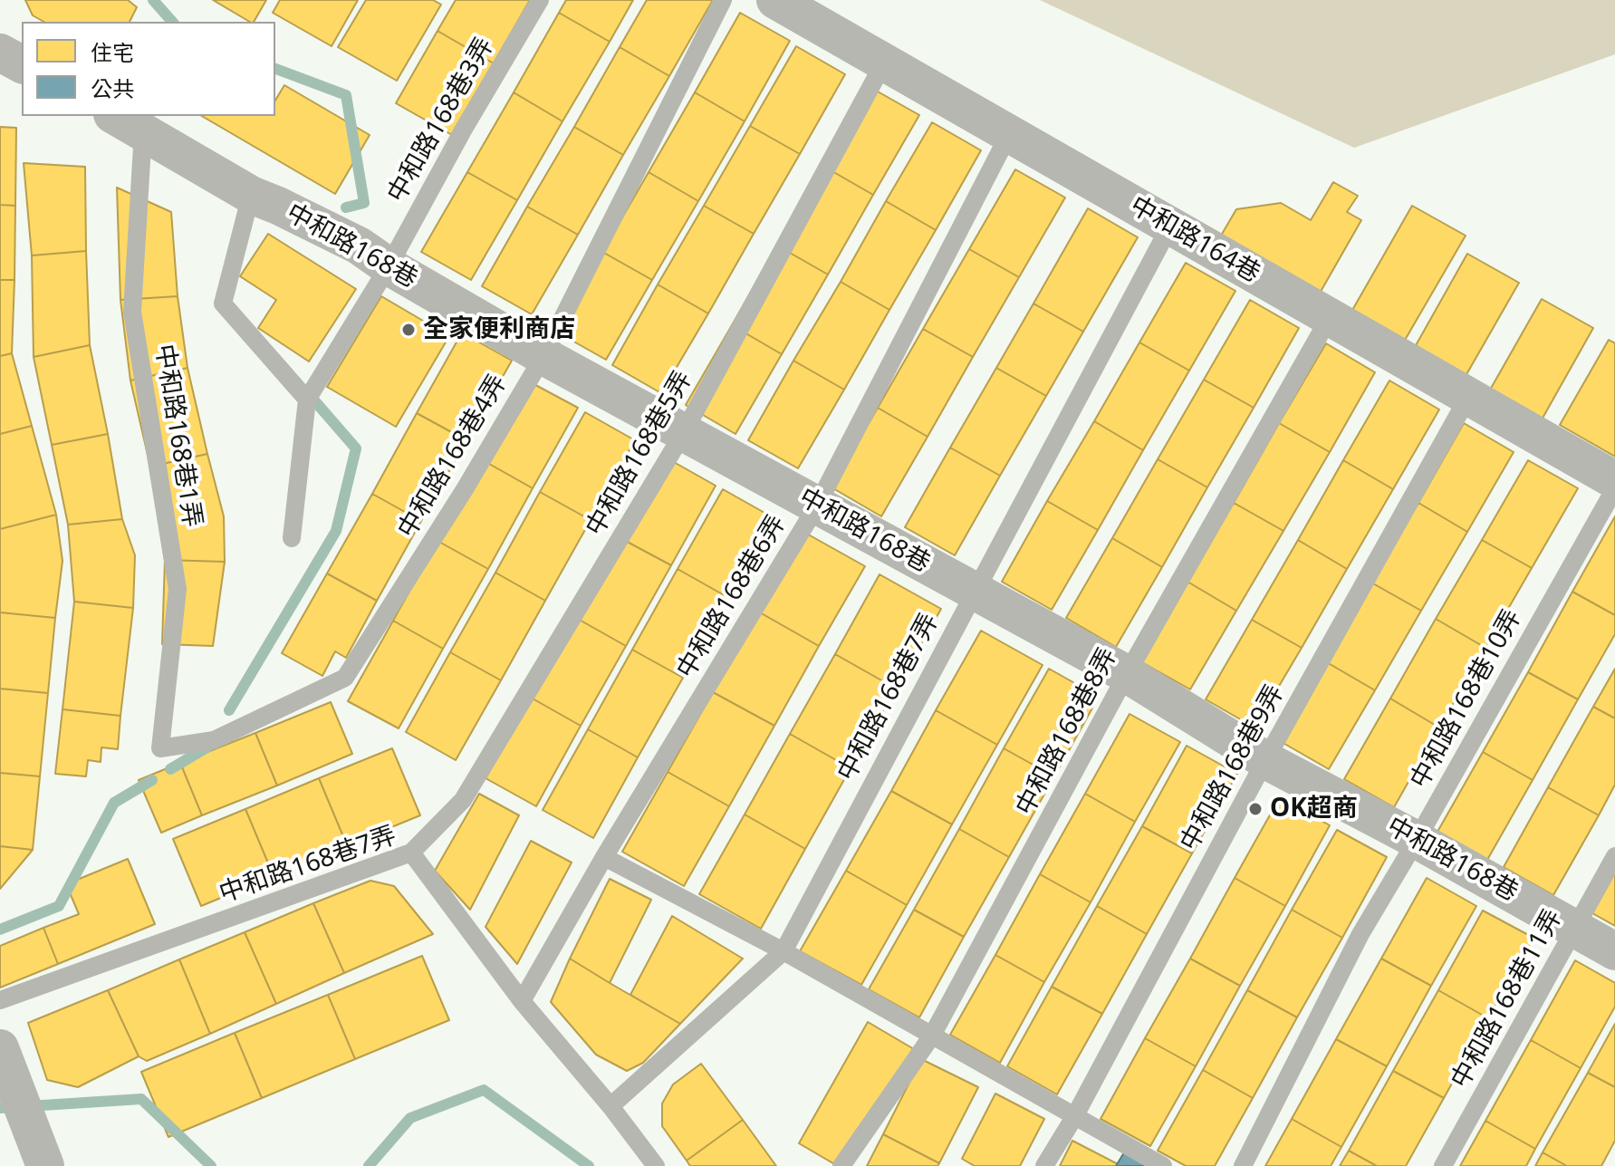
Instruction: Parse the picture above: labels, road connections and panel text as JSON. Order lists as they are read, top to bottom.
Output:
{
  "streets": {
    "street": ["中和路164巷", "中和路168巷"],
    "lane": [
      "中和路168巷3弄",
      "中和路168巷1弄",
      "中和路168巷5弄",
      "中和路168巷4弄",
      "中和路168巷6弄",
      "中和路168巷7弄",
      "中和路168巷10弄",
      "中和路168巷8弄",
      "中和路168巷9弄",
      "中和路168巷11弄"
    ]
  },
  "crossings": [
    ["中和路168巷3弄", "中和路168巷"],
    ["中和路164巷", "中和路168巷5弄"],
    ["中和路164巷", "中和路168巷6弄"],
    ["中和路164巷", "中和路168巷7弄"],
    ["中和路164巷", "中和路168巷8弄"],
    ["中和路164巷", "中和路168巷9弄"],
    ["中和路168巷", "中和路168巷1弄"],
    ["中和路168巷", "中和路168巷5弄"],
    ["中和路168巷", "中和路168巷4弄"],
    ["中和路168巷", "中和路168巷6弄"],
    ["中和路168巷", "中和路168巷7弄"],
    ["中和路168巷", "中和路168巷10弄"],
    ["中和路168巷", "中和路168巷8弄"],
    ["中和路168巷", "中和路168巷9弄"],
    ["中和路168巷", "中和路168巷11弄"],
    ["中和路168巷1弄", "中和路168巷4弄"],
    ["中和路168巷5弄", "中和路168巷7弄"],
    ["中和路168巷6弄", "中和路168巷7弄"]
  ],
  "places": ["全家便利商店", "OK超商"],
  "legend": ["住宅", "公共"]
}
